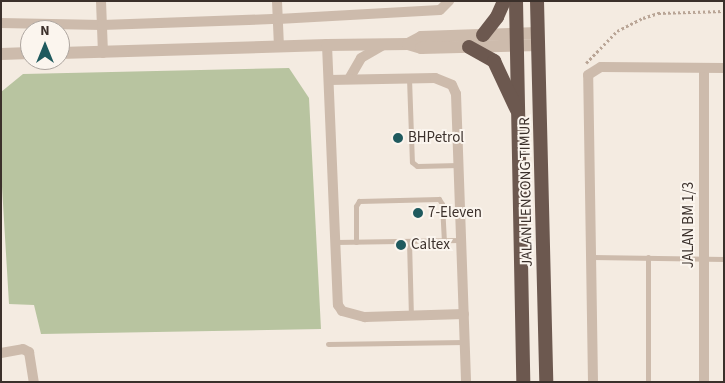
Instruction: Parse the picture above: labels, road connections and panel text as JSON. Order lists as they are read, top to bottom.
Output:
{
  "streets": {
    "highway": ["JALAN LENCONG TIMUR"],
    "street": ["JALAN BM 1/3"]
  },
  "places": ["BHPetrol", "7-Eleven", "Caltex"],
  "north": "top"
}
